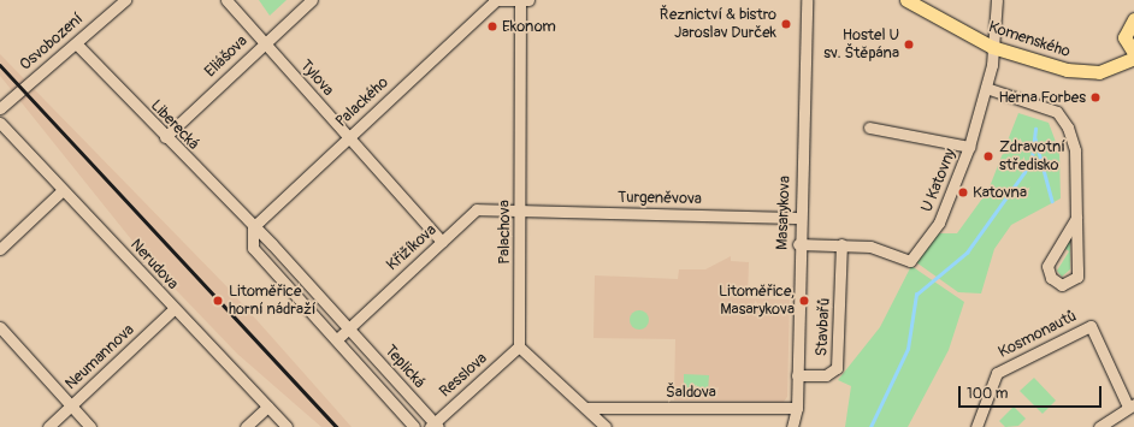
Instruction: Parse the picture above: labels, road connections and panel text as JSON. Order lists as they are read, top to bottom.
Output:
{
  "streets": {
    "main road": ["Komenského"],
    "street": [
      "Osvobození",
      "Eliášova",
      "Tylova",
      "Palackého",
      "Liberecká",
      "U Katovny",
      "Turgeněvova",
      "Masarykova",
      "Palachova",
      "Křižíkova",
      "Nerudova",
      "Stavbařů",
      "Kosmonautů",
      "Neumannova",
      "Teplická",
      "Resslova",
      "Šaldova"
    ]
  },
  "crossings": [
    ["Komenského", "U Katovny"],
    ["Osvobození", "Liberecká"],
    ["Eliášova", "Tylova"],
    ["Eliášova", "Liberecká"],
    ["Tylova", "Palackého"],
    ["Tylova", "Křižíkova"],
    ["Palackého", "Liberecká"],
    ["Liberecká", "Křižíkova"],
    ["Liberecká", "Teplická"],
    ["U Katovny", "Masarykova"],
    ["U Katovny", "Stavbařů"],
    ["Turgeněvova", "Masarykova"],
    ["Turgeněvova", "Palachova"],
    ["Turgeněvova", "Křižíkova"],
    ["Masarykova", "Stavbařů"],
    ["Masarykova", "Šaldova"],
    ["Palachova", "Křižíkova"],
    ["Palachova", "Resslova"],
    ["Křižíkova", "Teplická"],
    ["Nerudova", "Neumannova"],
    ["Teplická", "Resslova"]
  ],
  "places": [
    "Řeznictví & bistro Jaroslav Durček",
    "Ekonom",
    "Hostel U sv. Štěpána",
    "Herna Forbes",
    "Zdravotní středisko",
    "Katovna",
    "Litoměřice horní nádraží",
    "Litoměřice, Masarykova"
  ],
  "scale_bar": "100 m"
}
